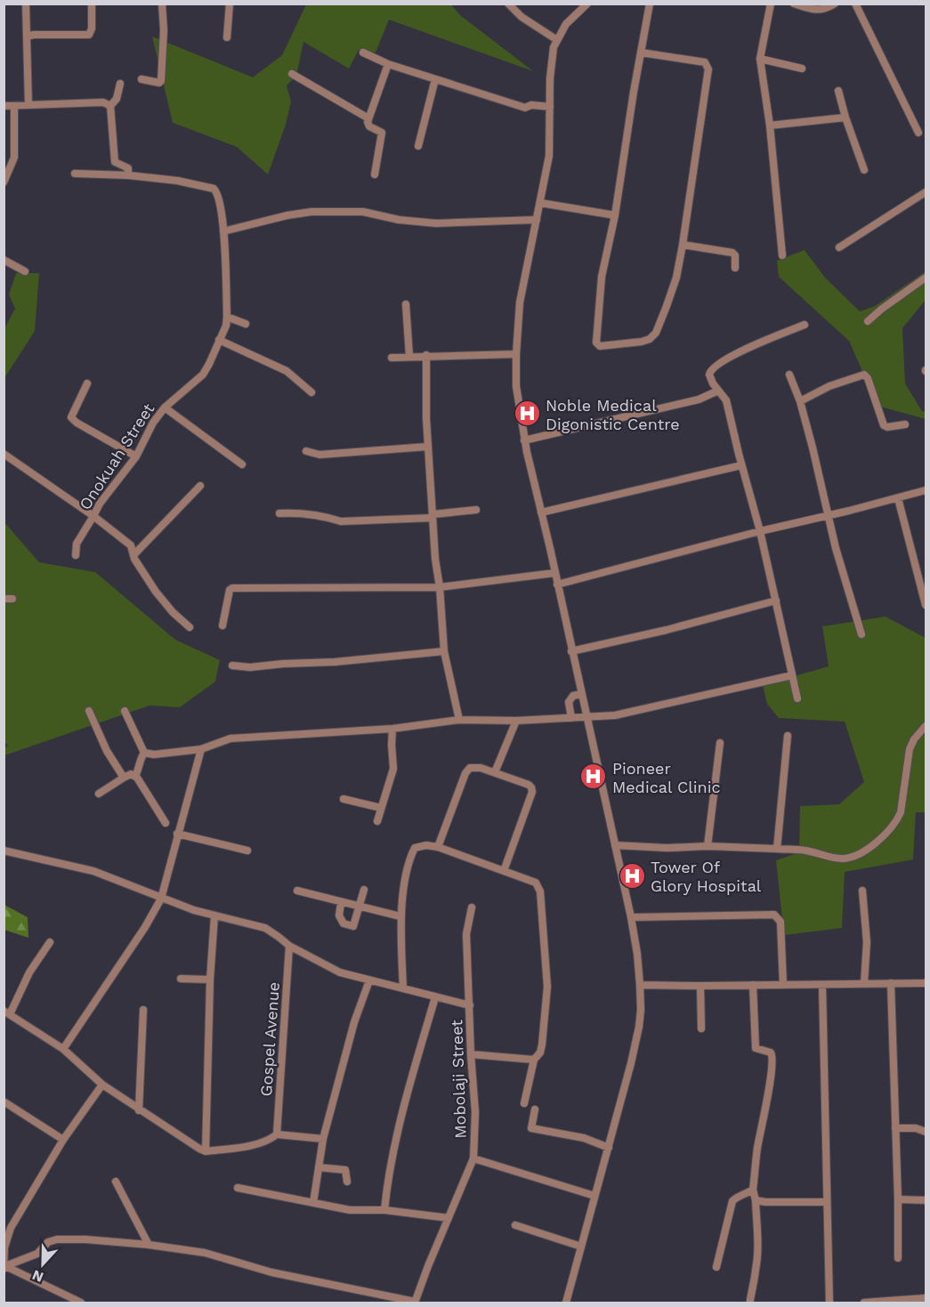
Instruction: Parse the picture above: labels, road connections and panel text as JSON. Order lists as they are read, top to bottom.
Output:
{
  "streets": {
    "street": ["Onokuah Street", "Gospel Avenue", "Mobolaji Street"]
  },
  "places": {
    "hospital": ["Noble Medical Digonistic Centre", "Pioneer Medical Clinic", "Tower Of Glory Hospital"]
  },
  "north": "bottom"
}
